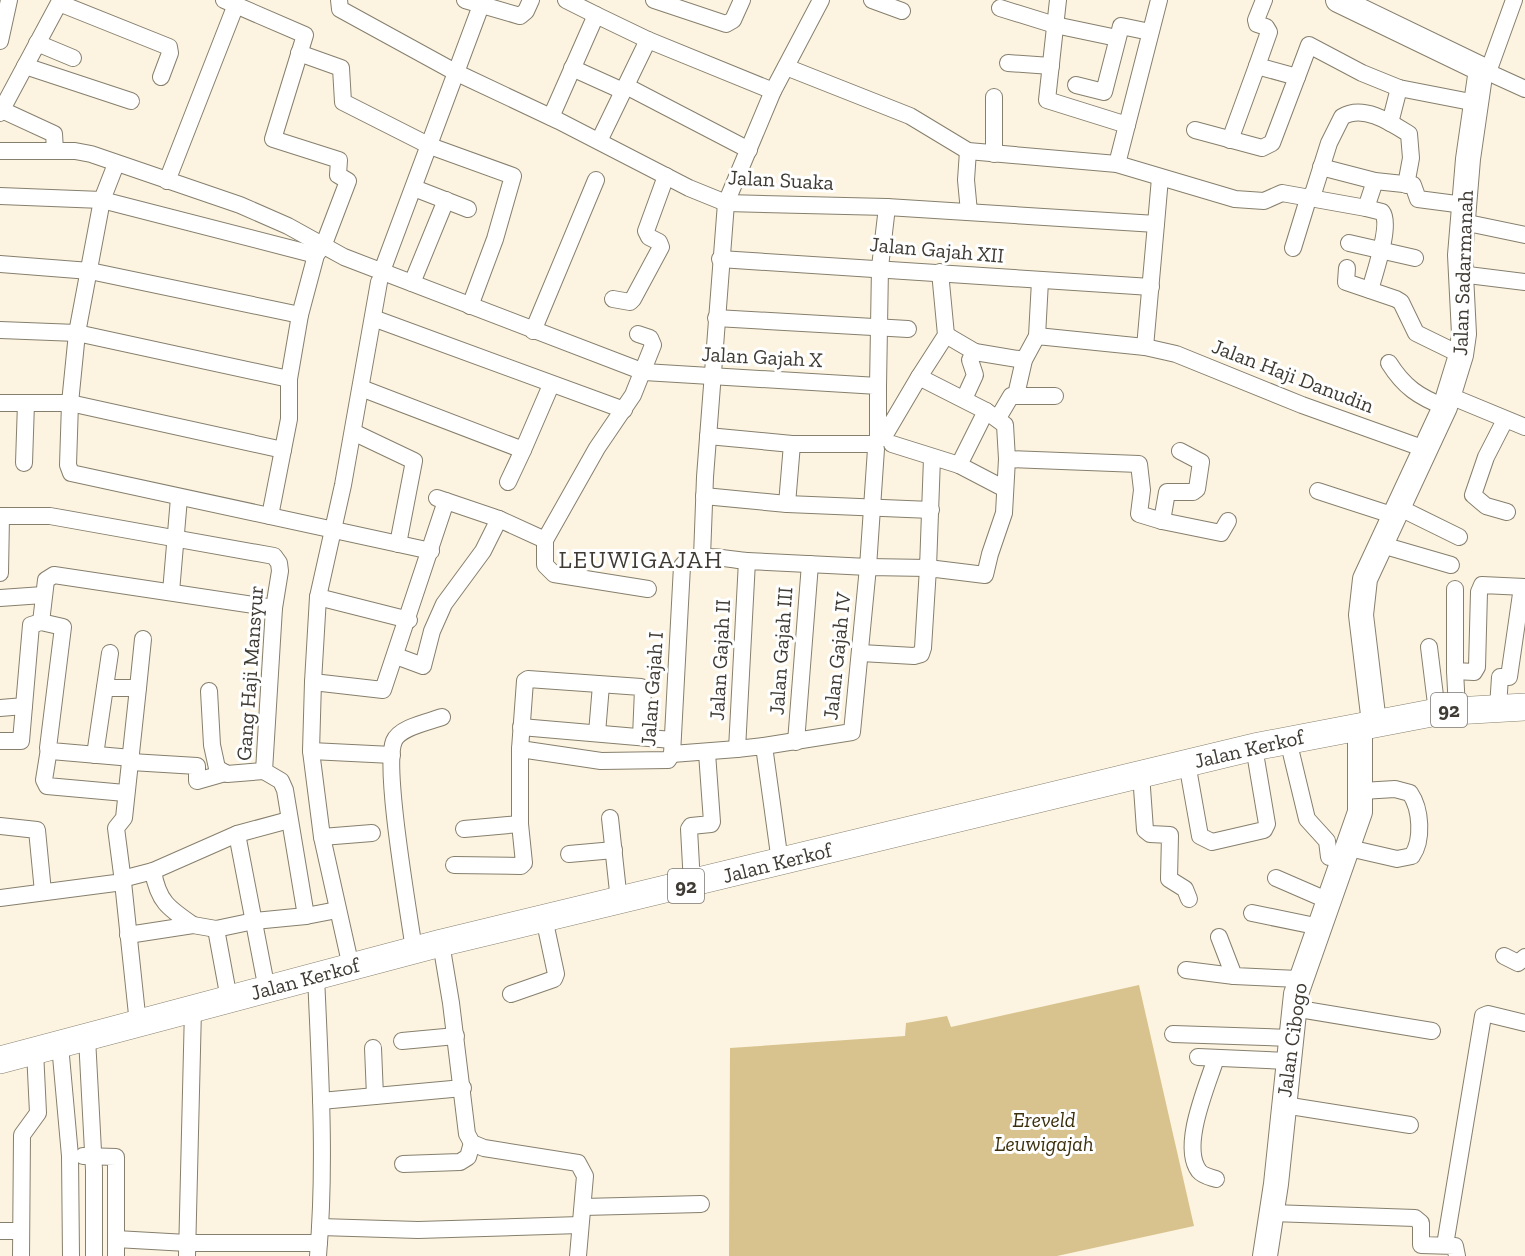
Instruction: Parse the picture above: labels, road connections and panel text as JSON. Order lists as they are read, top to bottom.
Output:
{
  "streets": {
    "main road": [
      "Jalan Sadarmanah",
      "92",
      "Jalan Kerkof",
      "Jalan Cibogo"
    ],
    "street": [
      "Jalan Suaka",
      "Jalan Gajah XII",
      "Jalan Gajah X",
      "Jalan Haji Danudin",
      "Jalan Gajah III",
      "Jalan Gajah IV",
      "Jalan Gajah II",
      "Gang Haji Mansyur",
      "Jalan Gajah I"
    ]
  },
  "crossings": [
    ["Jalan Sadarmanah", "Jalan Haji Danudin"],
    ["Jalan Sadarmanah", "Jalan Kerkof"],
    ["Jalan Sadarmanah", "Jalan Cibogo"],
    ["Jalan Gajah III", "Jalan Gajah IV"],
    ["Jalan Gajah IV", "Jalan Gajah II"],
    ["Jalan Kerkof", "Jalan Cibogo"]
  ],
  "districts": ["LEUWIGAJAH"],
  "parks": ["Ereveld Leuwigajah"]
}
